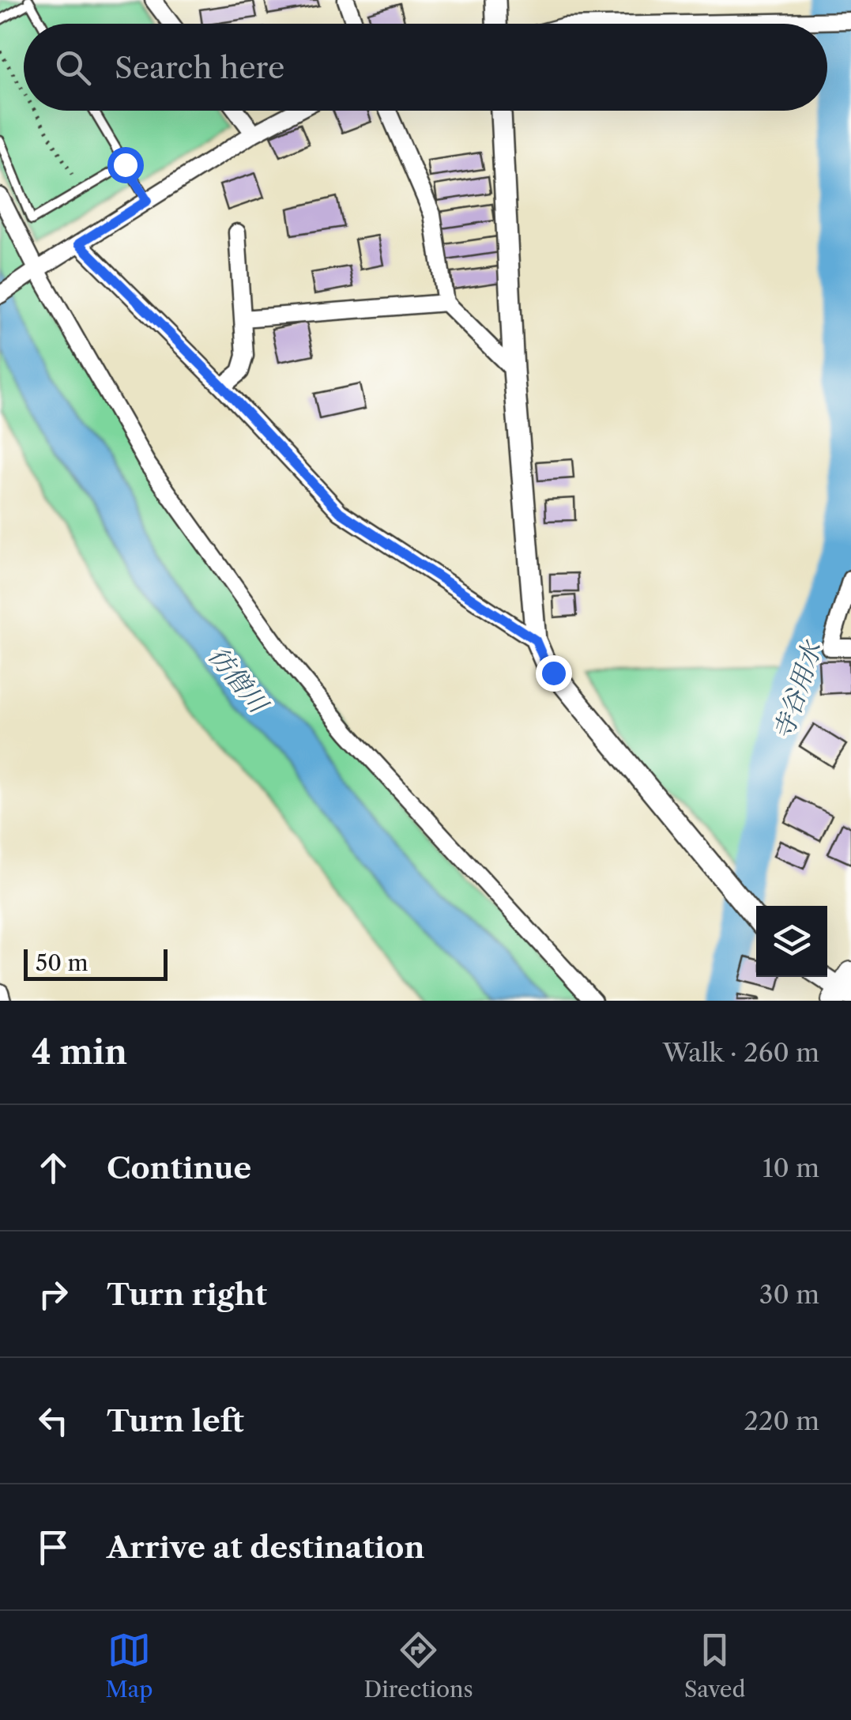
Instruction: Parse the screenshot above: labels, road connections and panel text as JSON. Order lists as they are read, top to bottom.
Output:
{
  "water": ["彷僧川", "寺谷用水"],
  "scale_bar": "50 m",
  "page": {
    "search": "Search here",
    "scale": "50 m",
    "heading": ["4 min", "Walk · 260 m"],
    "list": [
      ["Continue", "10 m"],
      ["Turn right", "30 m"],
      ["Turn left", "220 m"],
      "Arrive at destination"
    ],
    "nav": ["Map", "Directions", "Saved"]
  }
}
